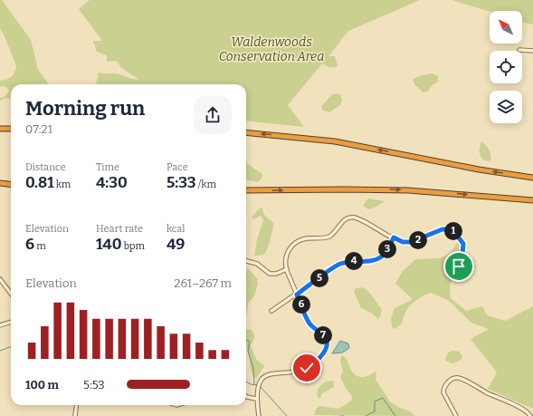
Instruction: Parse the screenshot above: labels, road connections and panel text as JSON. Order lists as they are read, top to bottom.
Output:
{
  "parks": ["Waldenwoods Conservation Area"],
  "north": "top left",
  "page": {
    "heading": ["Morning run", "07:21"],
    "stats": [
      ["Distance", "0.81 km"],
      ["Time", "4:30"],
      ["Pace", "5:33 /km"],
      ["Elevation", "6 m"],
      ["Heart rate", "140 bpm"],
      ["kcal", "49"]
    ],
    "pins": [
      "1",
      "2",
      "3",
      "4",
      "5",
      "6",
      "7"
    ],
    "chart": ["Elevation", "261–267 m"],
    "list": [
      {
        "name": "100 m",
        "note": "5:53"
      }
    ]
  }
}
